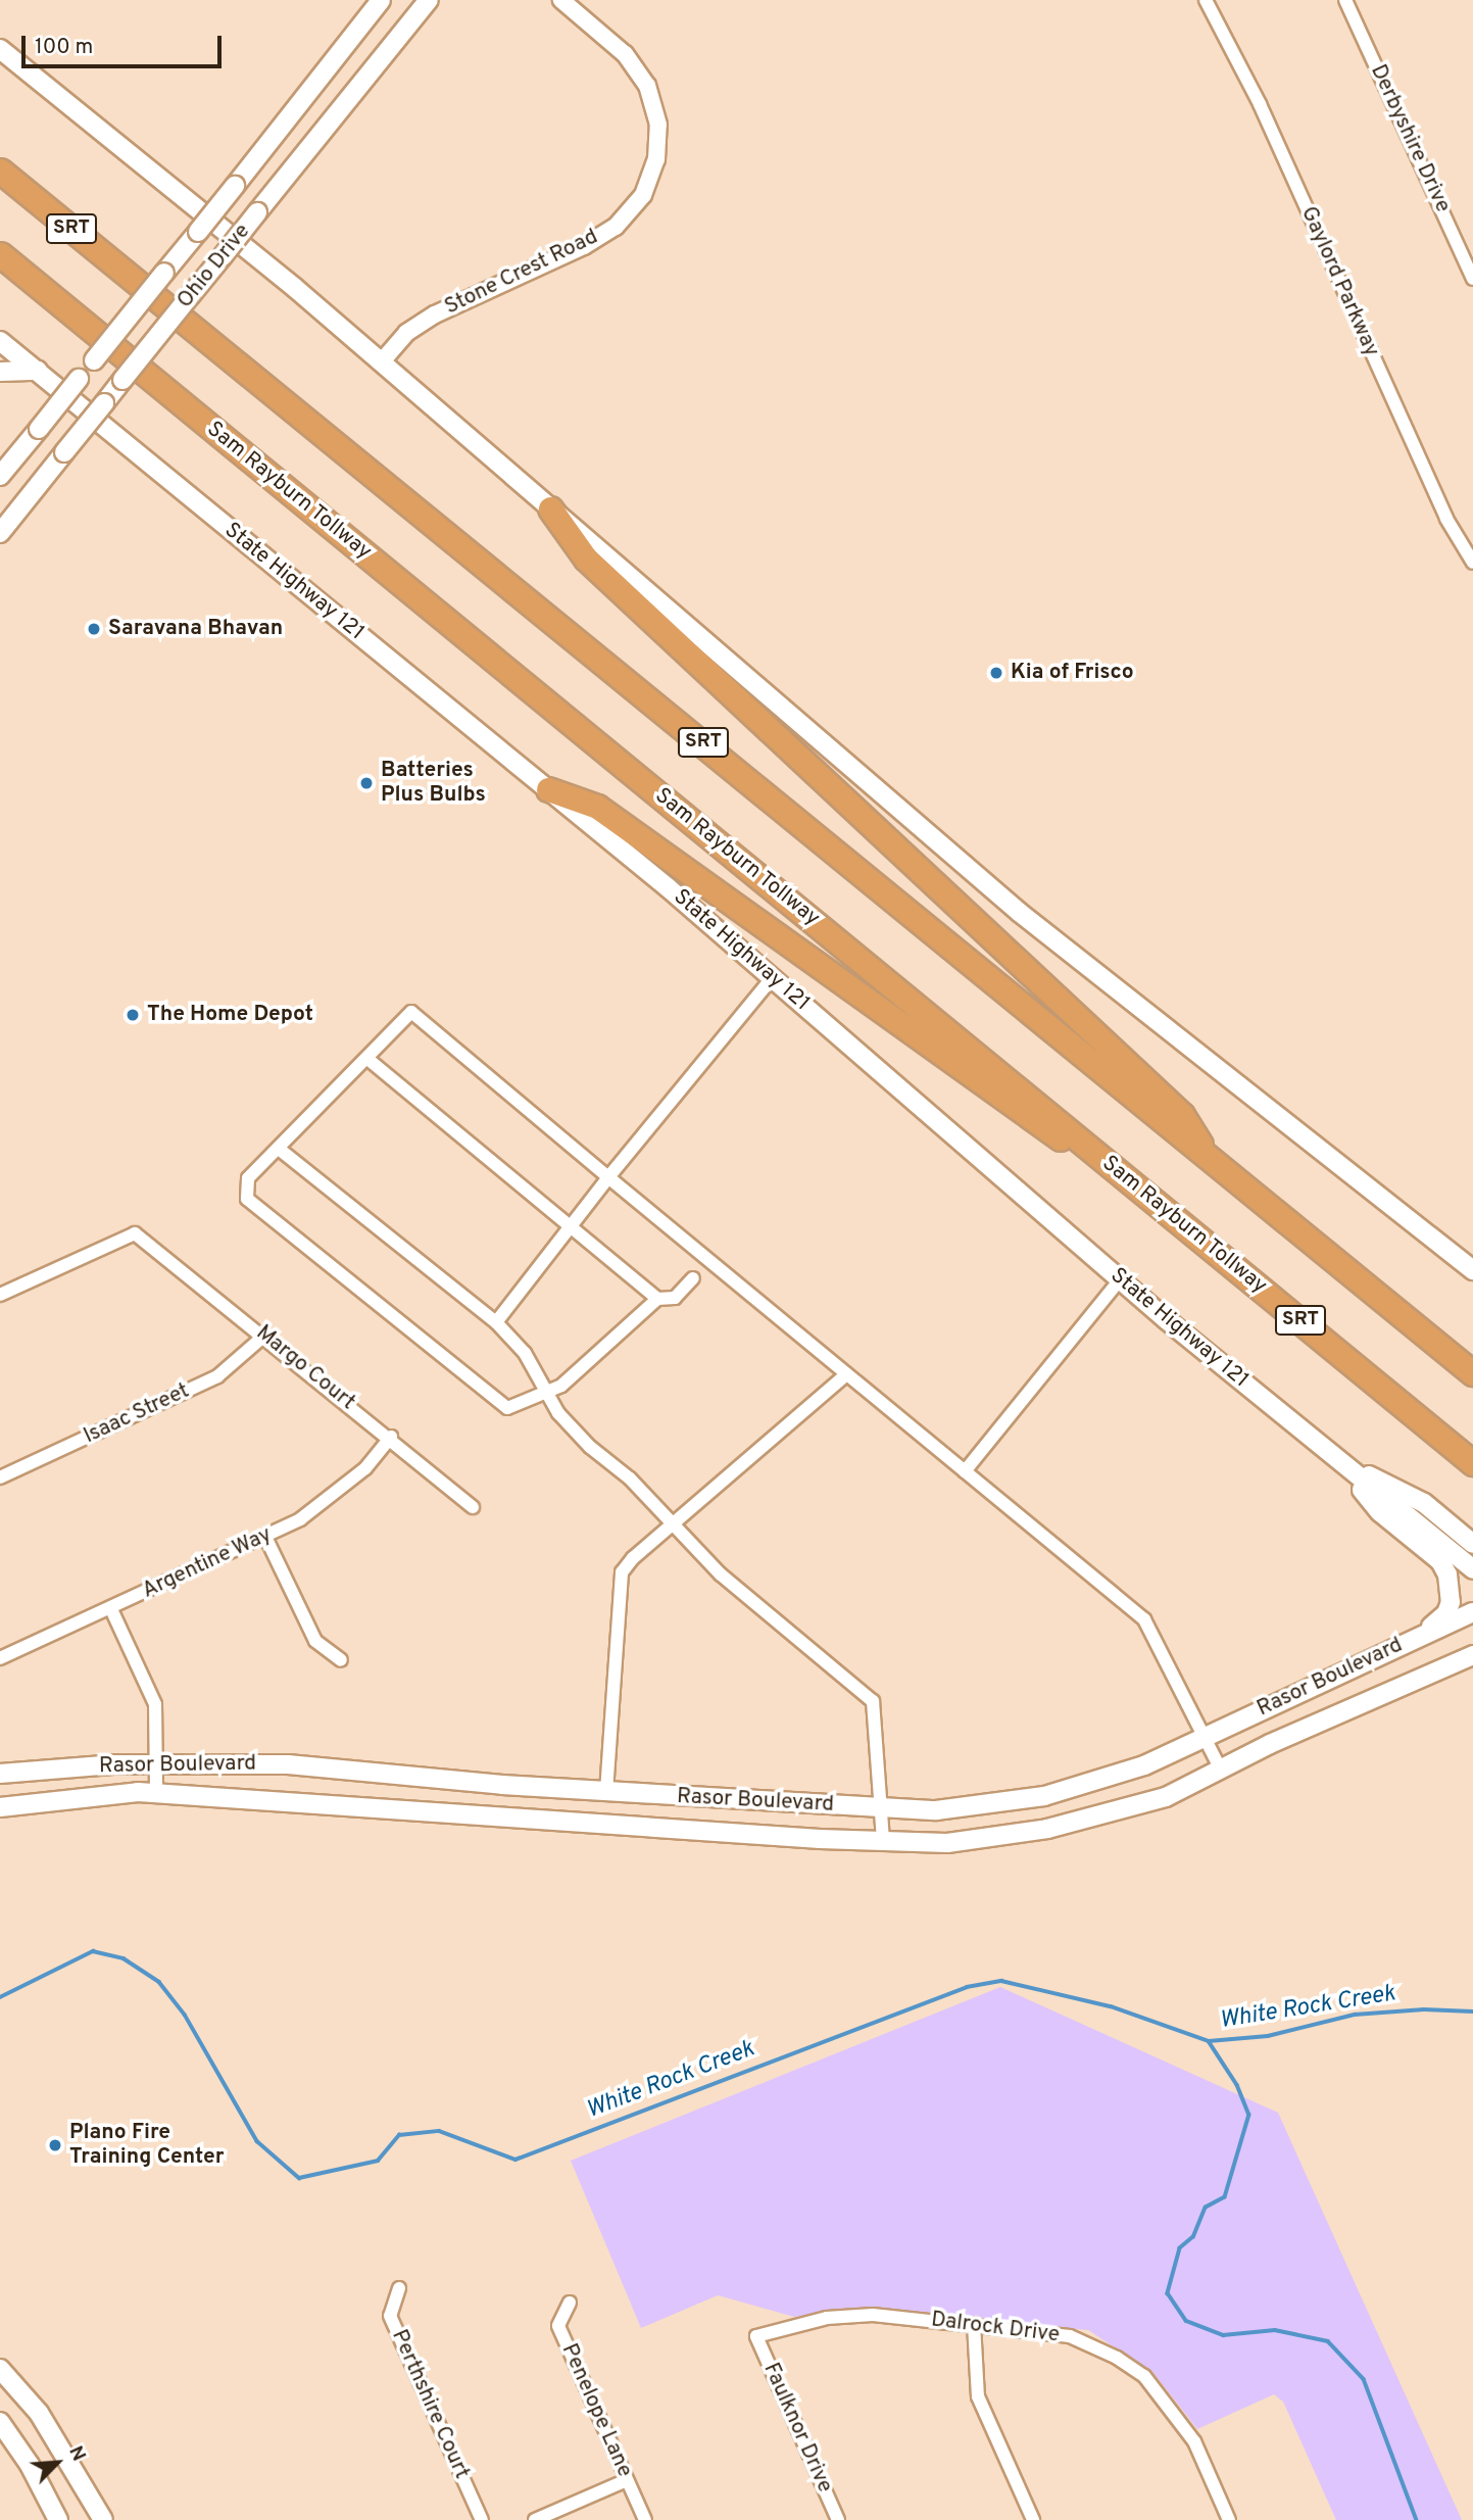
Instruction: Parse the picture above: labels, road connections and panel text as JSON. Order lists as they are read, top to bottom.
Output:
{
  "streets": {
    "highway": ["SRT", "Sam Rayburn Tollway"],
    "main road": ["Ohio Drive", "State Highway 121", "Rasor Boulevard"],
    "street": [
      "Derbyshire Drive",
      "Stone Crest Road",
      "Gaylord Parkway",
      "Margo Court",
      "Isaac Street",
      "Argentine Way",
      "Dalrock Drive",
      "Perthshire Court",
      "Penelope Lane",
      "Faulknor Drive"
    ]
  },
  "crossings": [
    ["Margo Court", "Isaac Street"],
    ["Margo Court", "Argentine Way"],
    ["Dalrock Drive", "Faulknor Drive"]
  ],
  "water": ["White Rock Creek"],
  "places": [
    "Saravana Bhavan",
    "Kia of Frisco",
    "Batteries Plus Bulbs",
    "The Home Depot",
    "Plano Fire Training Center"
  ],
  "scale_bar": "100 m",
  "north": "top right"
}
